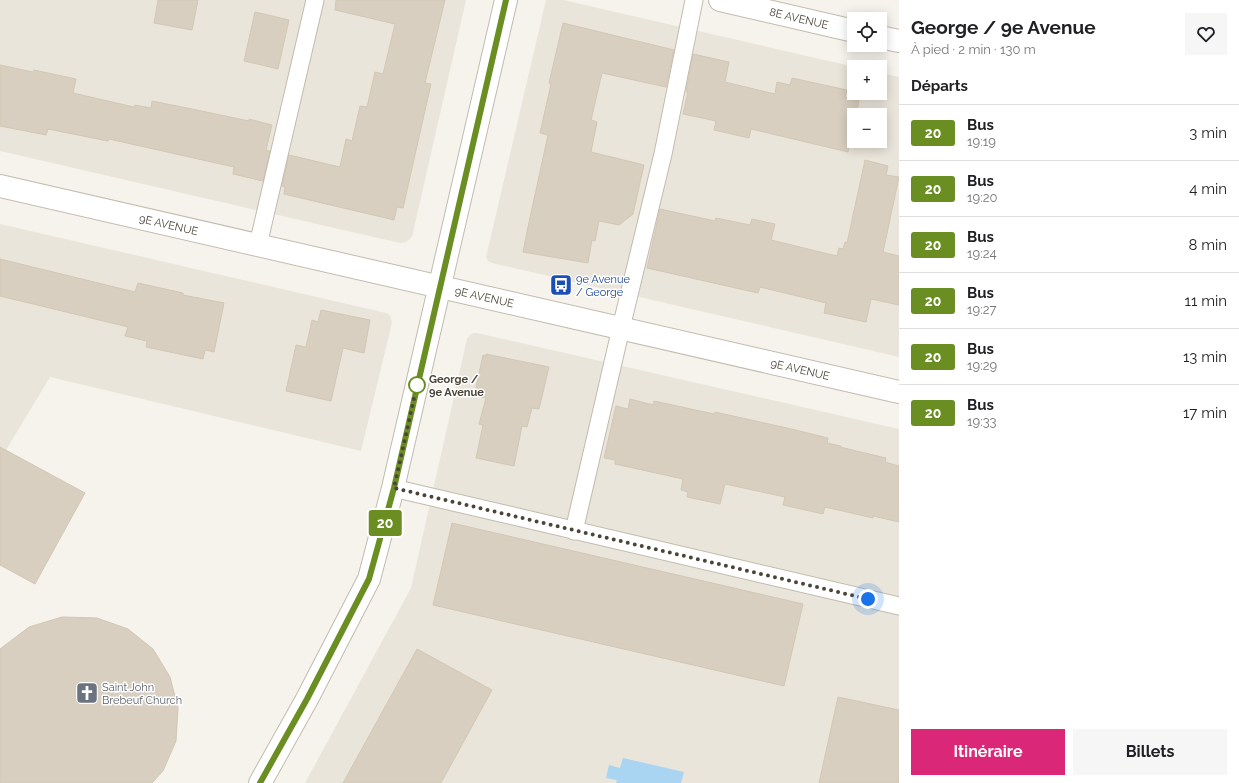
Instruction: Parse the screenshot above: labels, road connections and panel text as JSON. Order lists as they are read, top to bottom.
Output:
{
  "streets": {
    "street": ["8E AVENUE", "9E AVENUE"]
  },
  "places": {
    "bus stop": ["9e Avenue / George"],
    "other": ["George / 9e Avenue"],
    "church": ["Saint John Brebeuf Church"]
  },
  "lines": ["bus line 20"],
  "page": {
    "on_map": "20",
    "heading": [
      ["George / 9e Avenue", "À pied · 2 min · 130 m"],
      "Départs"
    ],
    "map_buttons": ["+", "−"],
    "list": [
      {
        "mark": "20",
        "name": "Bus",
        "note": "19:19",
        "value": "3 min"
      },
      {
        "mark": "20",
        "name": "Bus",
        "note": "19:20",
        "value": "4 min"
      },
      {
        "mark": "20",
        "name": "Bus",
        "note": "19:24",
        "value": "8 min"
      },
      {
        "mark": "20",
        "name": "Bus",
        "note": "19:27",
        "value": "11 min"
      },
      {
        "mark": "20",
        "name": "Bus",
        "note": "19:29",
        "value": "13 min"
      },
      {
        "mark": "20",
        "name": "Bus",
        "note": "19:33",
        "value": "17 min"
      }
    ],
    "buttons": ["Itinéraire", "Billets"]
  }
}
